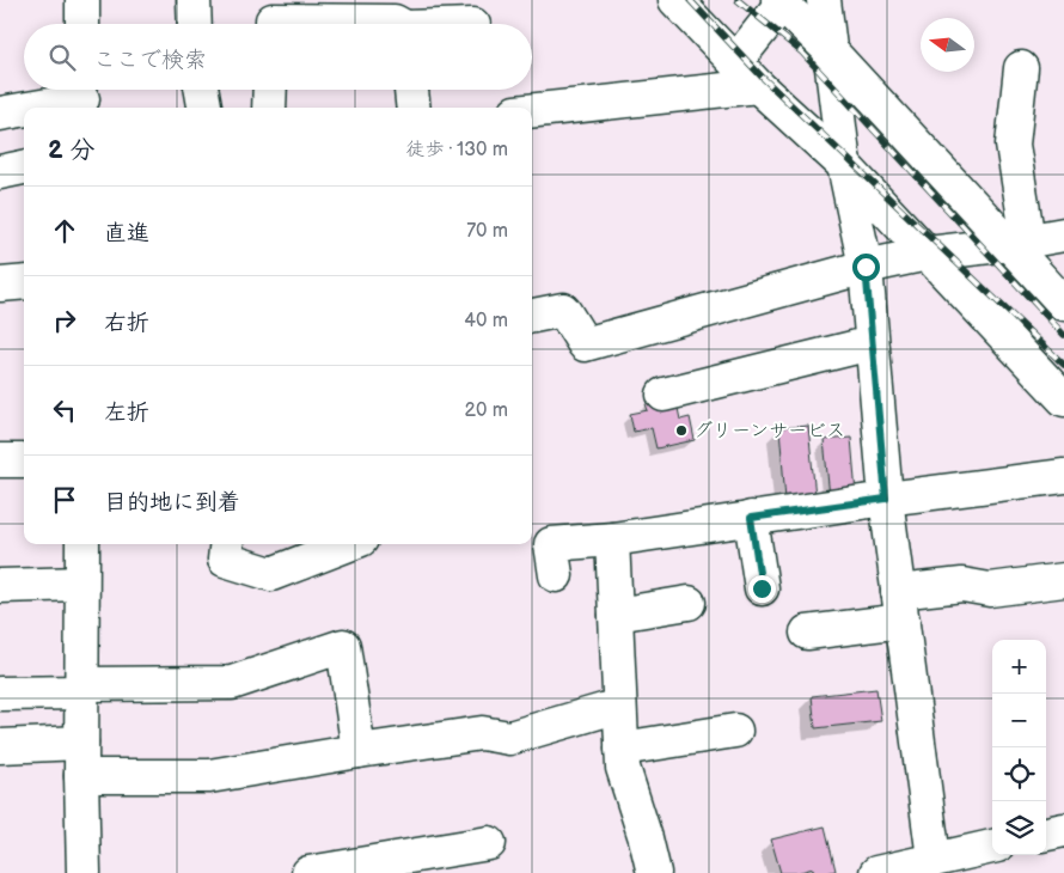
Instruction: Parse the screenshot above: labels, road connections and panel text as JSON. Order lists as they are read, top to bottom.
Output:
{
  "places": ["グリーンサービス"],
  "north": "left",
  "page": {
    "search": "ここで検索",
    "heading": ["2 分", "徒歩 · 130 m"],
    "list": [
      ["直進", "70 m"],
      ["右折", "40 m"],
      ["左折", "20 m"],
      "目的地に到着"
    ],
    "map_buttons": ["+", "−"]
  }
}
